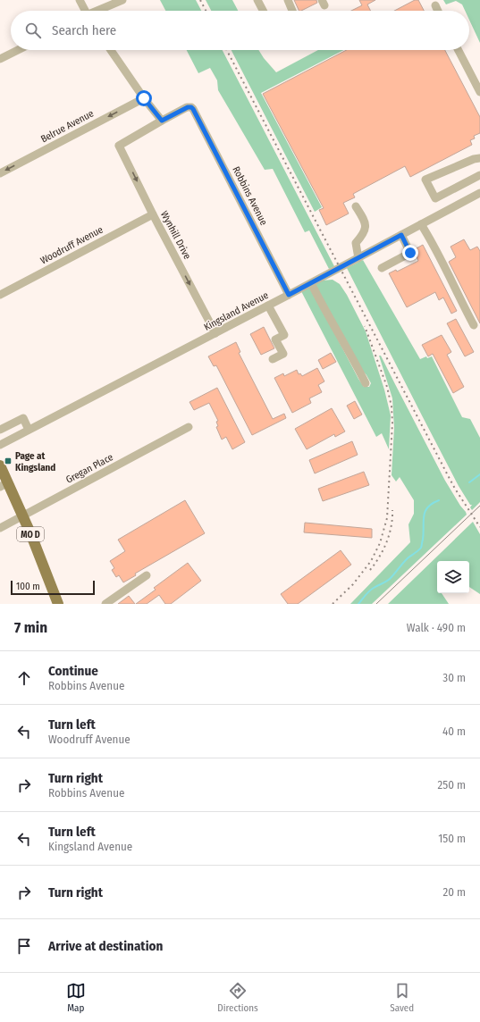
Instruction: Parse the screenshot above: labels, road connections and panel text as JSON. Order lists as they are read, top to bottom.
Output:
{
  "streets": {
    "main road": ["MO D"],
    "street": [
      "Belrue Avenue",
      "Robbins Avenue",
      "Wynhill Drive",
      "Woodruff Avenue",
      "Kingsland Avenue",
      "Gregan Place"
    ]
  },
  "crossings": [
    ["Robbins Avenue", "Wynhill Drive"],
    ["Robbins Avenue", "Kingsland Avenue"],
    ["Wynhill Drive", "Woodruff Avenue"],
    ["Wynhill Drive", "Kingsland Avenue"],
    ["Gregan Place", "MO D"]
  ],
  "one_way": ["Belrue Avenue", "Wynhill Drive"],
  "places": {
    "transit": ["Page at Kingsland"]
  },
  "scale_bar": "100 m",
  "page": {
    "search": "Search here",
    "scale": "100 m",
    "heading": ["7 min", "Walk · 490 m"],
    "list": [
      ["Continue", "Robbins Avenue", "30 m"],
      ["Turn left", "Woodruff Avenue", "40 m"],
      ["Turn right", "Robbins Avenue", "250 m"],
      ["Turn left", "Kingsland Avenue", "150 m"],
      ["Turn right", "20 m"],
      "Arrive at destination"
    ],
    "nav": ["Map", "Directions", "Saved"]
  }
}
